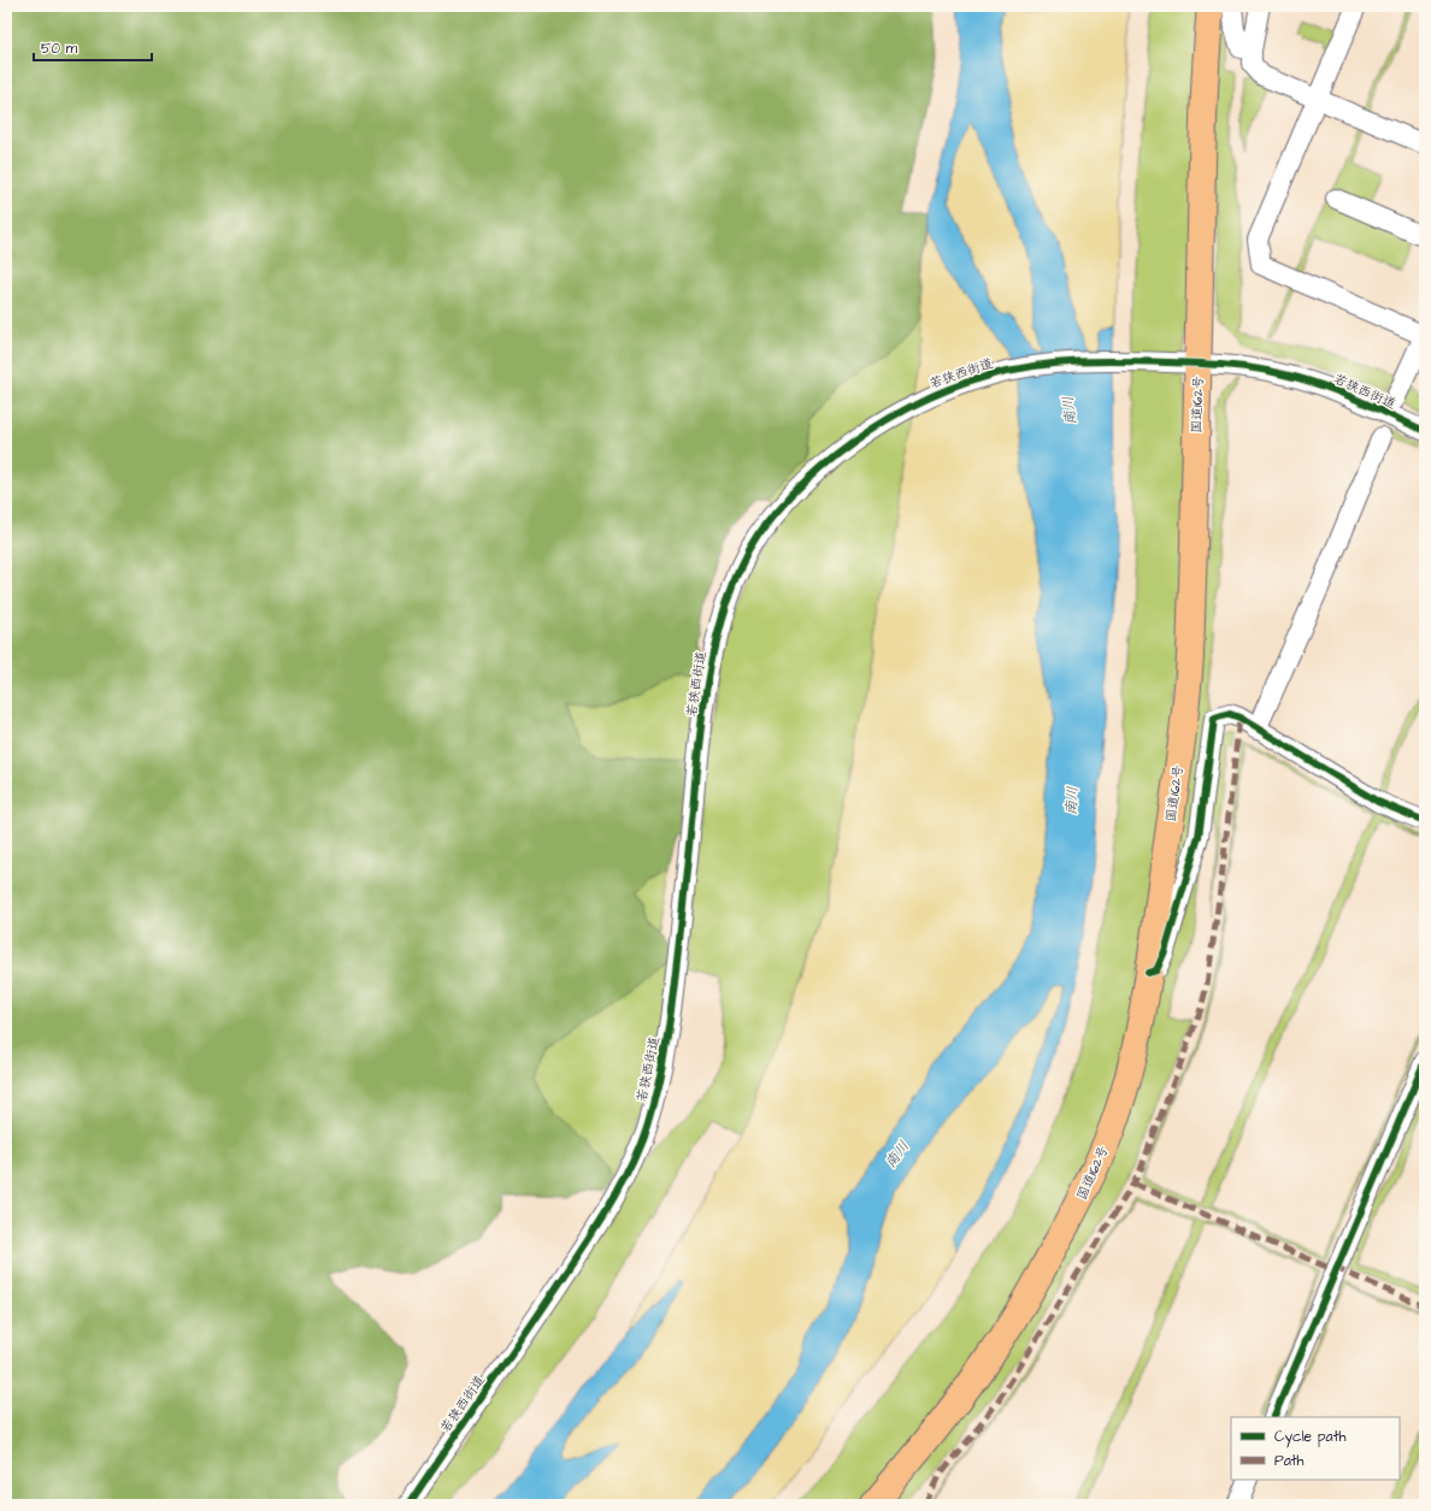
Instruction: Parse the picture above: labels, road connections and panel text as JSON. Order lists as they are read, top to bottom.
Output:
{
  "streets": {
    "highway": ["国道162号"],
    "street": ["若狭西街道"]
  },
  "crossings": [
    ["若狭西街道", "国道162号"]
  ],
  "water": ["南川"],
  "legend": ["Cycle path", "Path"],
  "scale_bar": "50 m"
}
